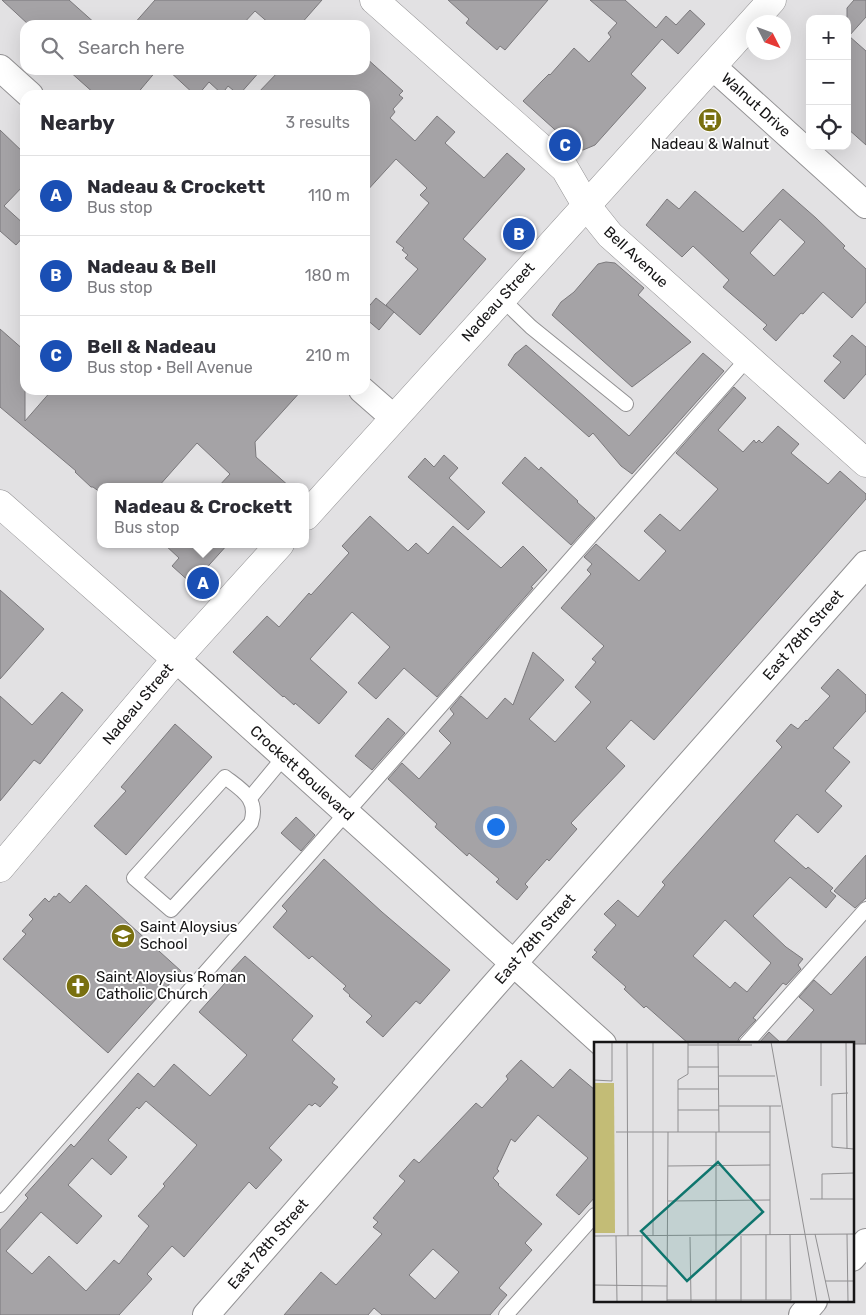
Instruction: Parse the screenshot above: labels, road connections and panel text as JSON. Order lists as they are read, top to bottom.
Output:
{
  "streets": {
    "main road": ["Bell Avenue", "Nadeau Street", "Crockett Boulevard"],
    "street": ["Walnut Drive", "East 78th Street"]
  },
  "crossings": [
    ["Walnut Drive", "Nadeau Street"],
    ["Bell Avenue", "Nadeau Street"],
    ["Nadeau Street", "Crockett Boulevard"],
    ["East 78th Street", "Crockett Boulevard"]
  ],
  "places": {
    "bus stop": ["Nadeau & Walnut"],
    "school or university": ["Saint Aloysius School"],
    "church": ["Saint Aloysius Roman Catholic Church"]
  },
  "north": "bottom right",
  "page": {
    "map_buttons": ["+", "−"],
    "search": "Search here",
    "heading": ["Nearby", "3 results"],
    "pins": ["C", "B", "A"],
    "list": [
      {
        "mark": "A",
        "name": "Nadeau & Crockett",
        "note": "Bus stop",
        "value": "110 m"
      },
      {
        "mark": "B",
        "name": "Nadeau & Bell",
        "note": "Bus stop",
        "value": "180 m"
      },
      {
        "mark": "C",
        "name": "Bell & Nadeau",
        "note": "Bus stop · Bell Avenue",
        "value": "210 m"
      }
    ],
    "popup": ["Nadeau & Crockett", "Bus stop"]
  }
}
